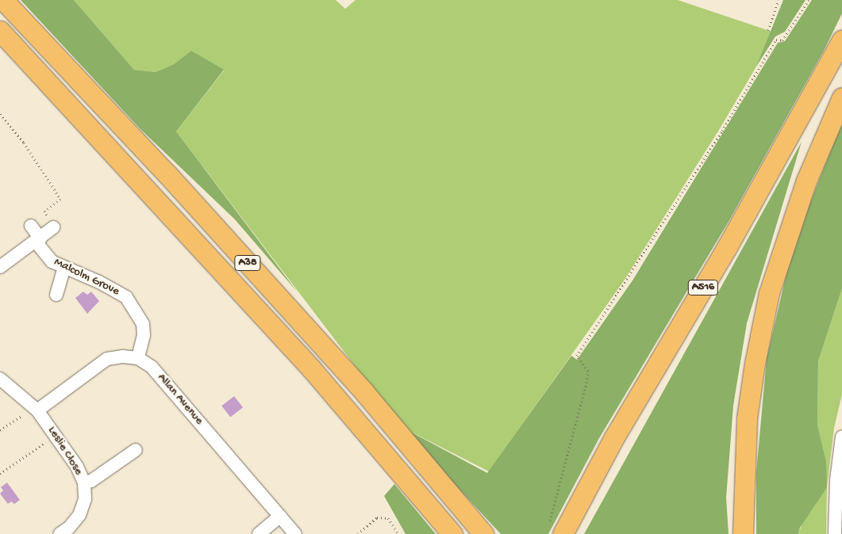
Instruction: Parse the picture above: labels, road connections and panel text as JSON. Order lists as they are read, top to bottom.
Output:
{
  "streets": {
    "highway": ["A38", "A516"],
    "street": ["Malcolm Grove", "Allan Avenue", "Leslie Close"]
  },
  "crossings": [
    ["Malcolm Grove", "Allan Avenue"]
  ]
}
